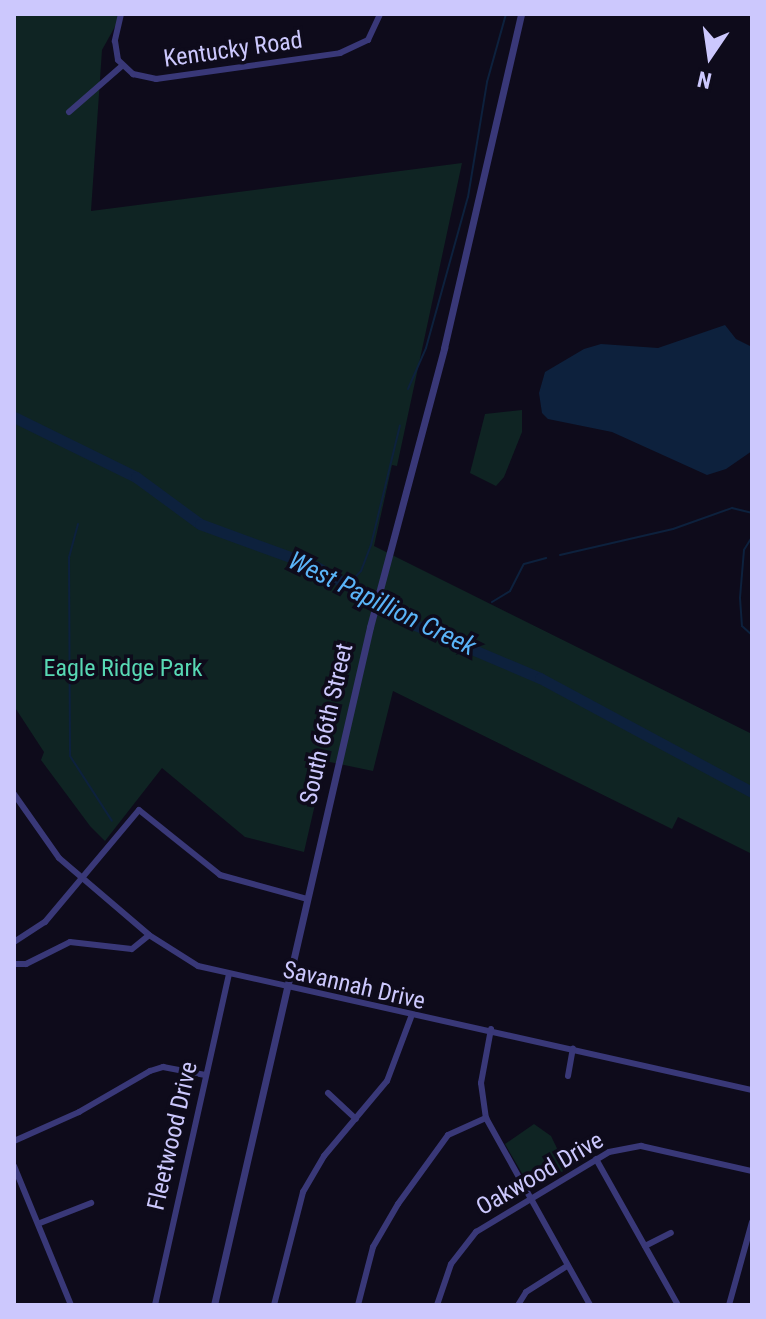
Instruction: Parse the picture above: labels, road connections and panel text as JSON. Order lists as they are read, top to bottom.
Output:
{
  "streets": {
    "street": [
      "Kentucky Road",
      "South 66th Street",
      "Savannah Drive",
      "Fleetwood Drive",
      "Oakwood Drive"
    ]
  },
  "crossings": [
    ["South 66th Street", "Savannah Drive"],
    ["Savannah Drive", "Fleetwood Drive"]
  ],
  "water": ["West Papillion Creek"],
  "parks": ["Eagle Ridge Park"],
  "north": "bottom"
}
